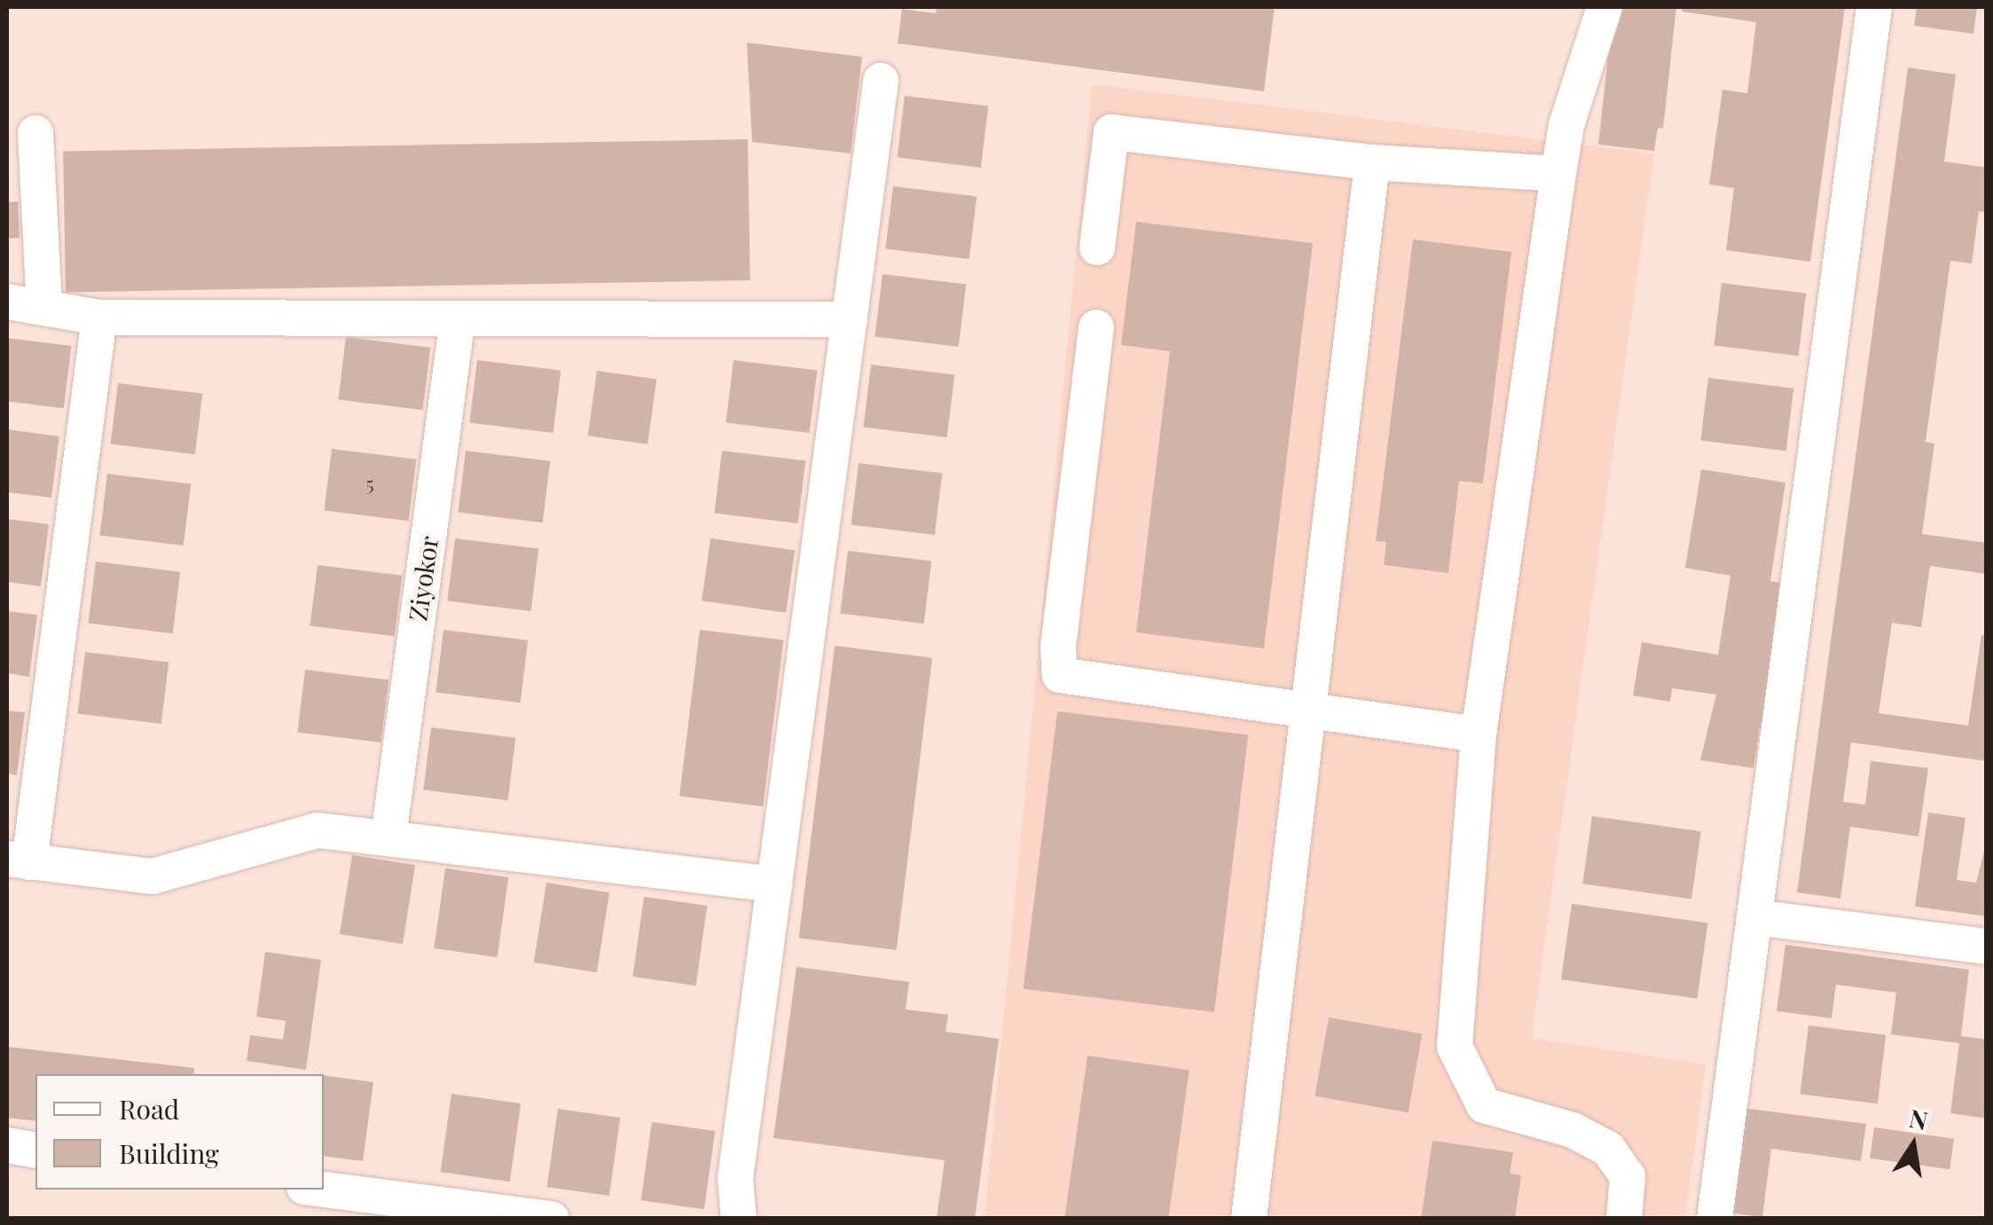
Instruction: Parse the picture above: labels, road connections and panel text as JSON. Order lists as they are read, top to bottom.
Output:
{
  "streets": {
    "street": ["Ziyokor"]
  },
  "house_numbers": ["5"],
  "legend": ["Road", "Building"],
  "north": "top"
}
